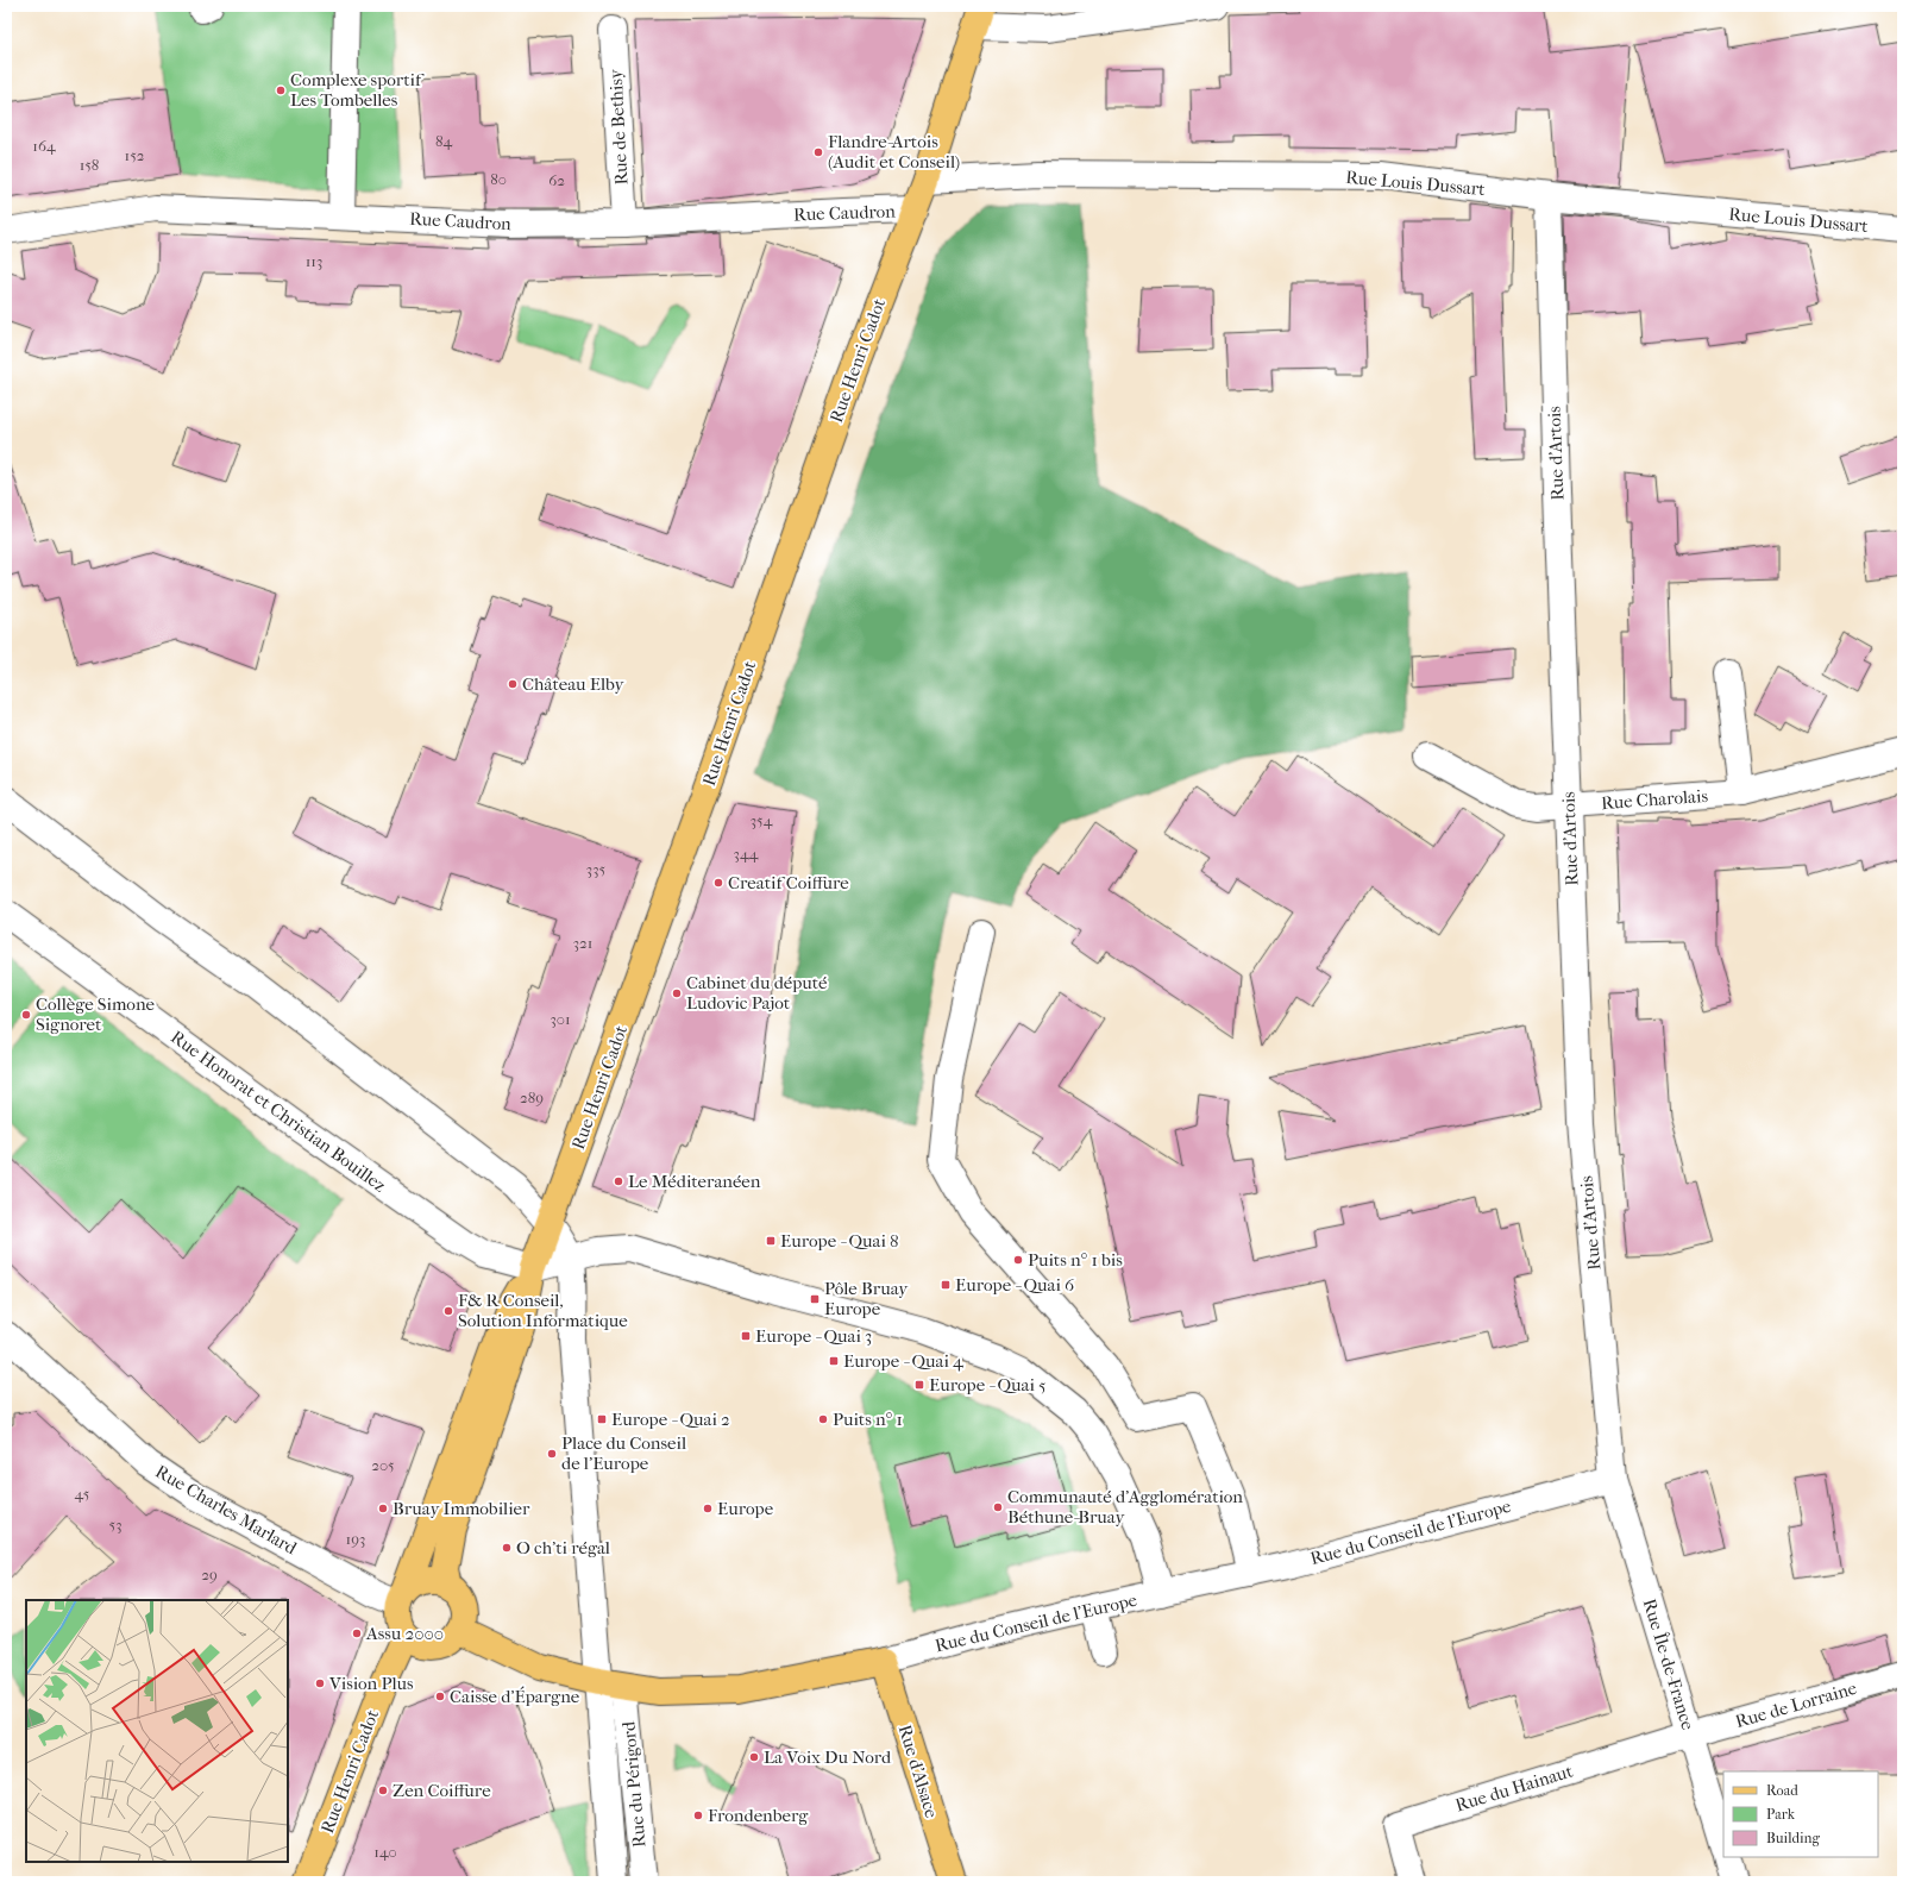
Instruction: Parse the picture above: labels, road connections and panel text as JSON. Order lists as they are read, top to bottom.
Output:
{
  "streets": {
    "main road": ["Rue Henri Cadot", "Rue du Conseil de l'Europe", "Rue d'Alsace"],
    "street": [
      "Rue de Bethisy",
      "Rue Louis Dussart",
      "Rue Caudron",
      "Rue d'Artois",
      "Rue Charolais",
      "Rue Honorat et Christian Bouillez",
      "Rue Charles Marlard",
      "Rue Île-de-France",
      "Rue de Lorraine",
      "Rue du Périgord",
      "Rue du Hainaut"
    ]
  },
  "crossings": [
    ["Rue de Bethisy", "Rue Caudron"],
    ["Rue Louis Dussart", "Rue Henri Cadot"],
    ["Rue Louis Dussart", "Rue d'Artois"],
    ["Rue Caudron", "Rue Henri Cadot"],
    ["Rue Henri Cadot", "Rue Honorat et Christian Bouillez"],
    ["Rue Henri Cadot", "Rue Charles Marlard"],
    ["Rue Henri Cadot", "Rue du Conseil de l'Europe"],
    ["Rue d'Artois", "Rue Charolais"],
    ["Rue d'Artois", "Rue du Conseil de l'Europe"],
    ["Rue d'Artois", "Rue Île-de-France"],
    ["Rue Charles Marlard", "Rue du Conseil de l'Europe"],
    ["Rue du Conseil de l'Europe", "Rue Île-de-France"],
    ["Rue du Conseil de l'Europe", "Rue d'Alsace"],
    ["Rue du Conseil de l'Europe", "Rue du Périgord"],
    ["Rue Île-de-France", "Rue de Lorraine"],
    ["Rue Île-de-France", "Rue du Hainaut"],
    ["Rue de Lorraine", "Rue du Hainaut"]
  ],
  "places": {
    "other": [
      "Complexe sportif Les Tombelles",
      "Flandre-Artois (Audit et Conseil)",
      "Château Elby",
      "Creatif Coiffure",
      "Cabinet du député Ludovic Pajot",
      "Collège Simone Signoret",
      "Le Méditeranéen",
      "Puits n° 1 bis",
      "F& R Conseil, Solution Informatique",
      "Puits n° 1",
      "Place du Conseil de l'Europe",
      "Communauté d'Agglomération Béthune-Bruay",
      "Bruay Immobilier",
      "Europe",
      "O ch'ti régal",
      "Assu 2000",
      "Vision Plus",
      "Caisse d'Épargne",
      "La Voix Du Nord",
      "Zen Coiffure",
      "Frondenberg"
    ],
    "transit": [
      "Europe - Quai 8",
      "Europe - Quai 6",
      "Pôle Bruay Europe",
      "Europe - Quai 3",
      "Europe - Quai 4",
      "Europe - Quai 5",
      "Europe - Quai 2"
    ]
  },
  "house_numbers": [
    "84",
    "164",
    "152",
    "158",
    "80",
    "62",
    "113",
    "354",
    "344",
    "335",
    "321",
    "301",
    "289",
    "205",
    "45",
    "53",
    "193",
    "29",
    "140"
  ],
  "legend": ["Road", "Park", "Building"]
}
